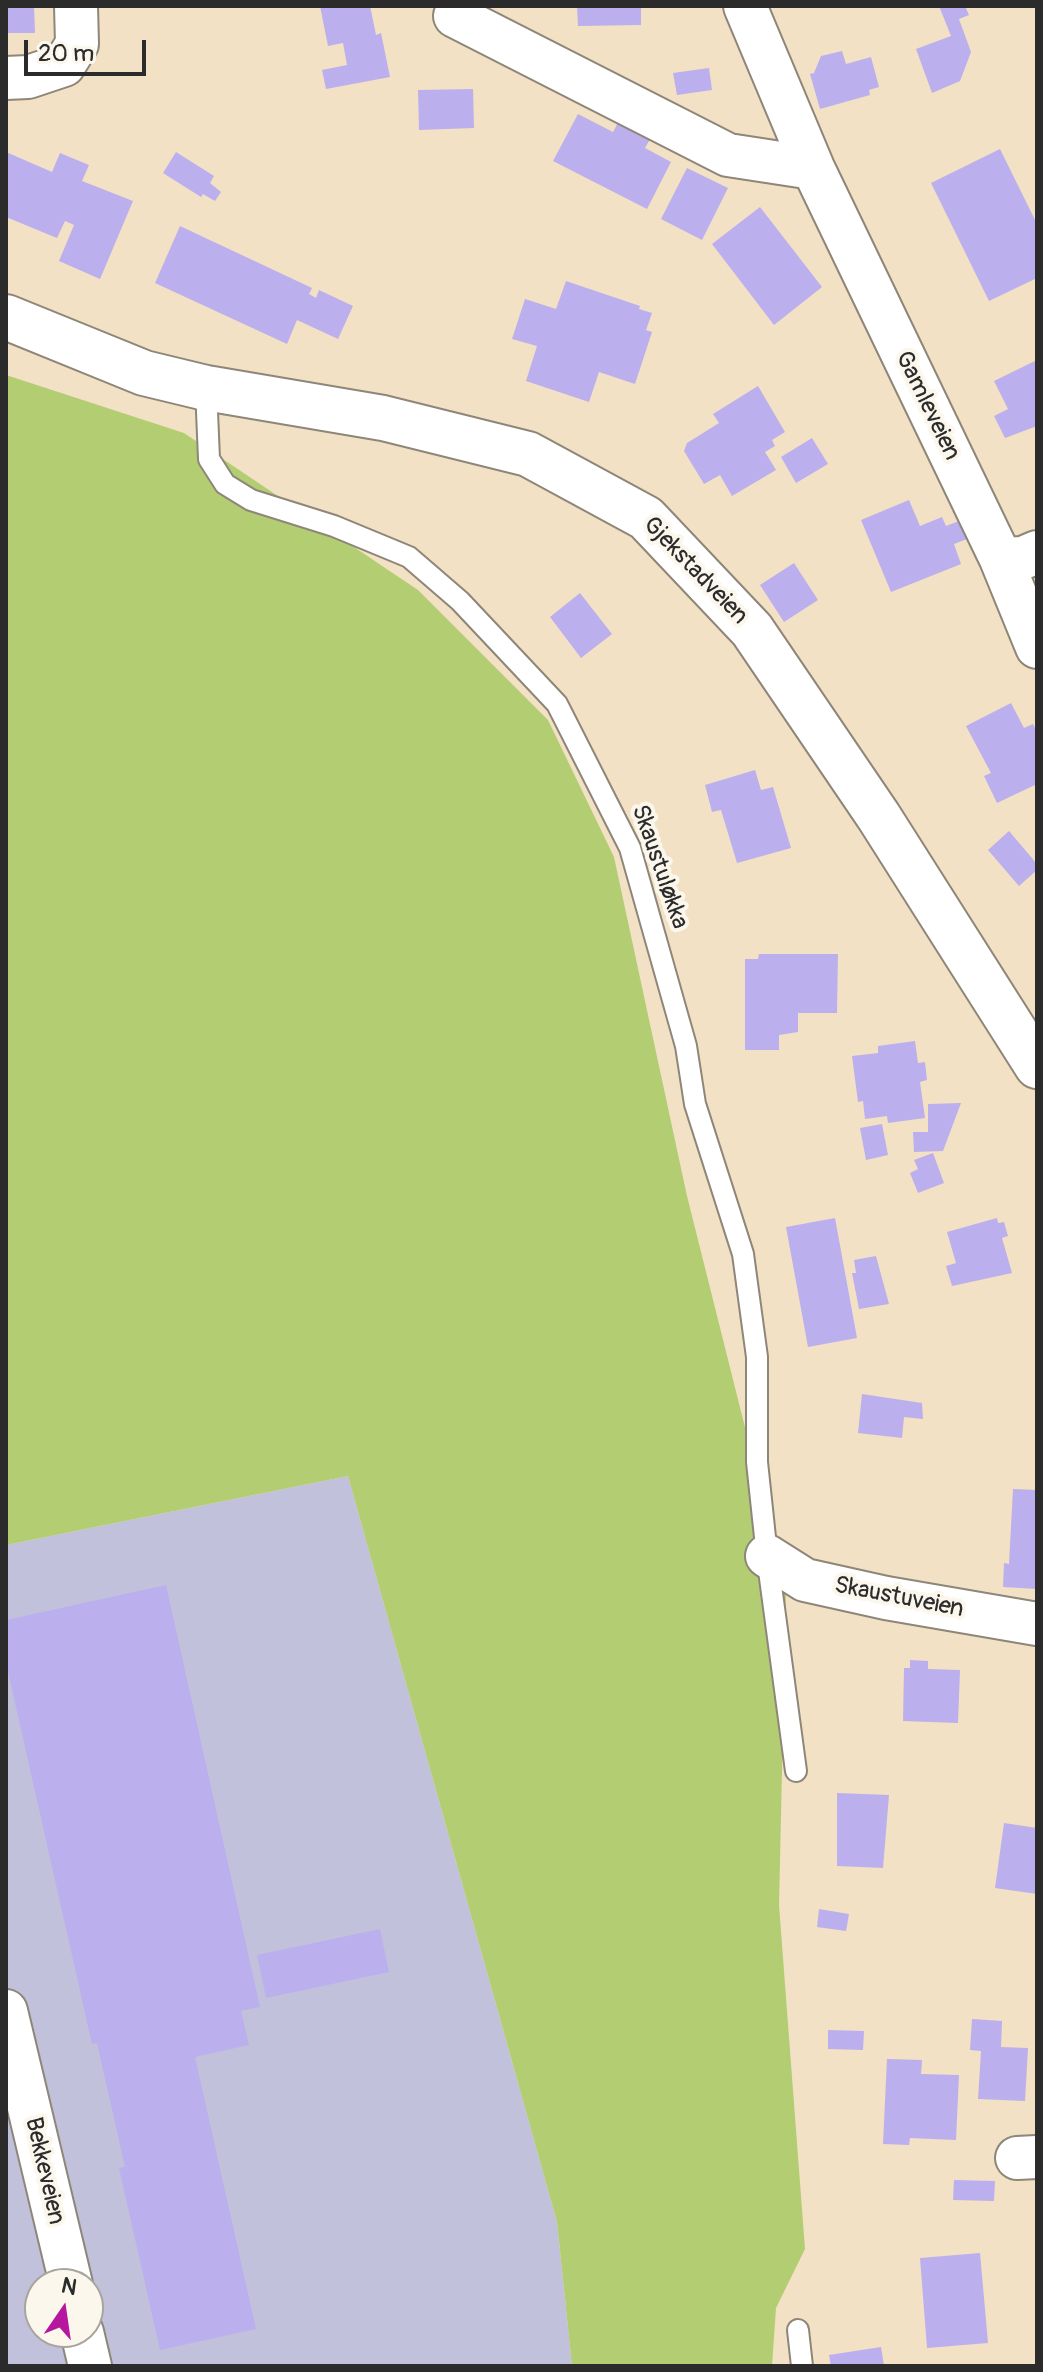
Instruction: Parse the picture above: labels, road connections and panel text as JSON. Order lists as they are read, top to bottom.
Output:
{
  "streets": {
    "street": [
      "Gamleveien",
      "Gjekstadveien",
      "Skaustuveien",
      "Bekkeveien"
    ],
    "lane": ["Skaustuløkka"]
  },
  "crossings": [
    ["Gjekstadveien", "Skaustuløkka"],
    ["Skaustuløkka", "Skaustuveien"]
  ],
  "scale_bar": "20 m",
  "north": "top"
}
